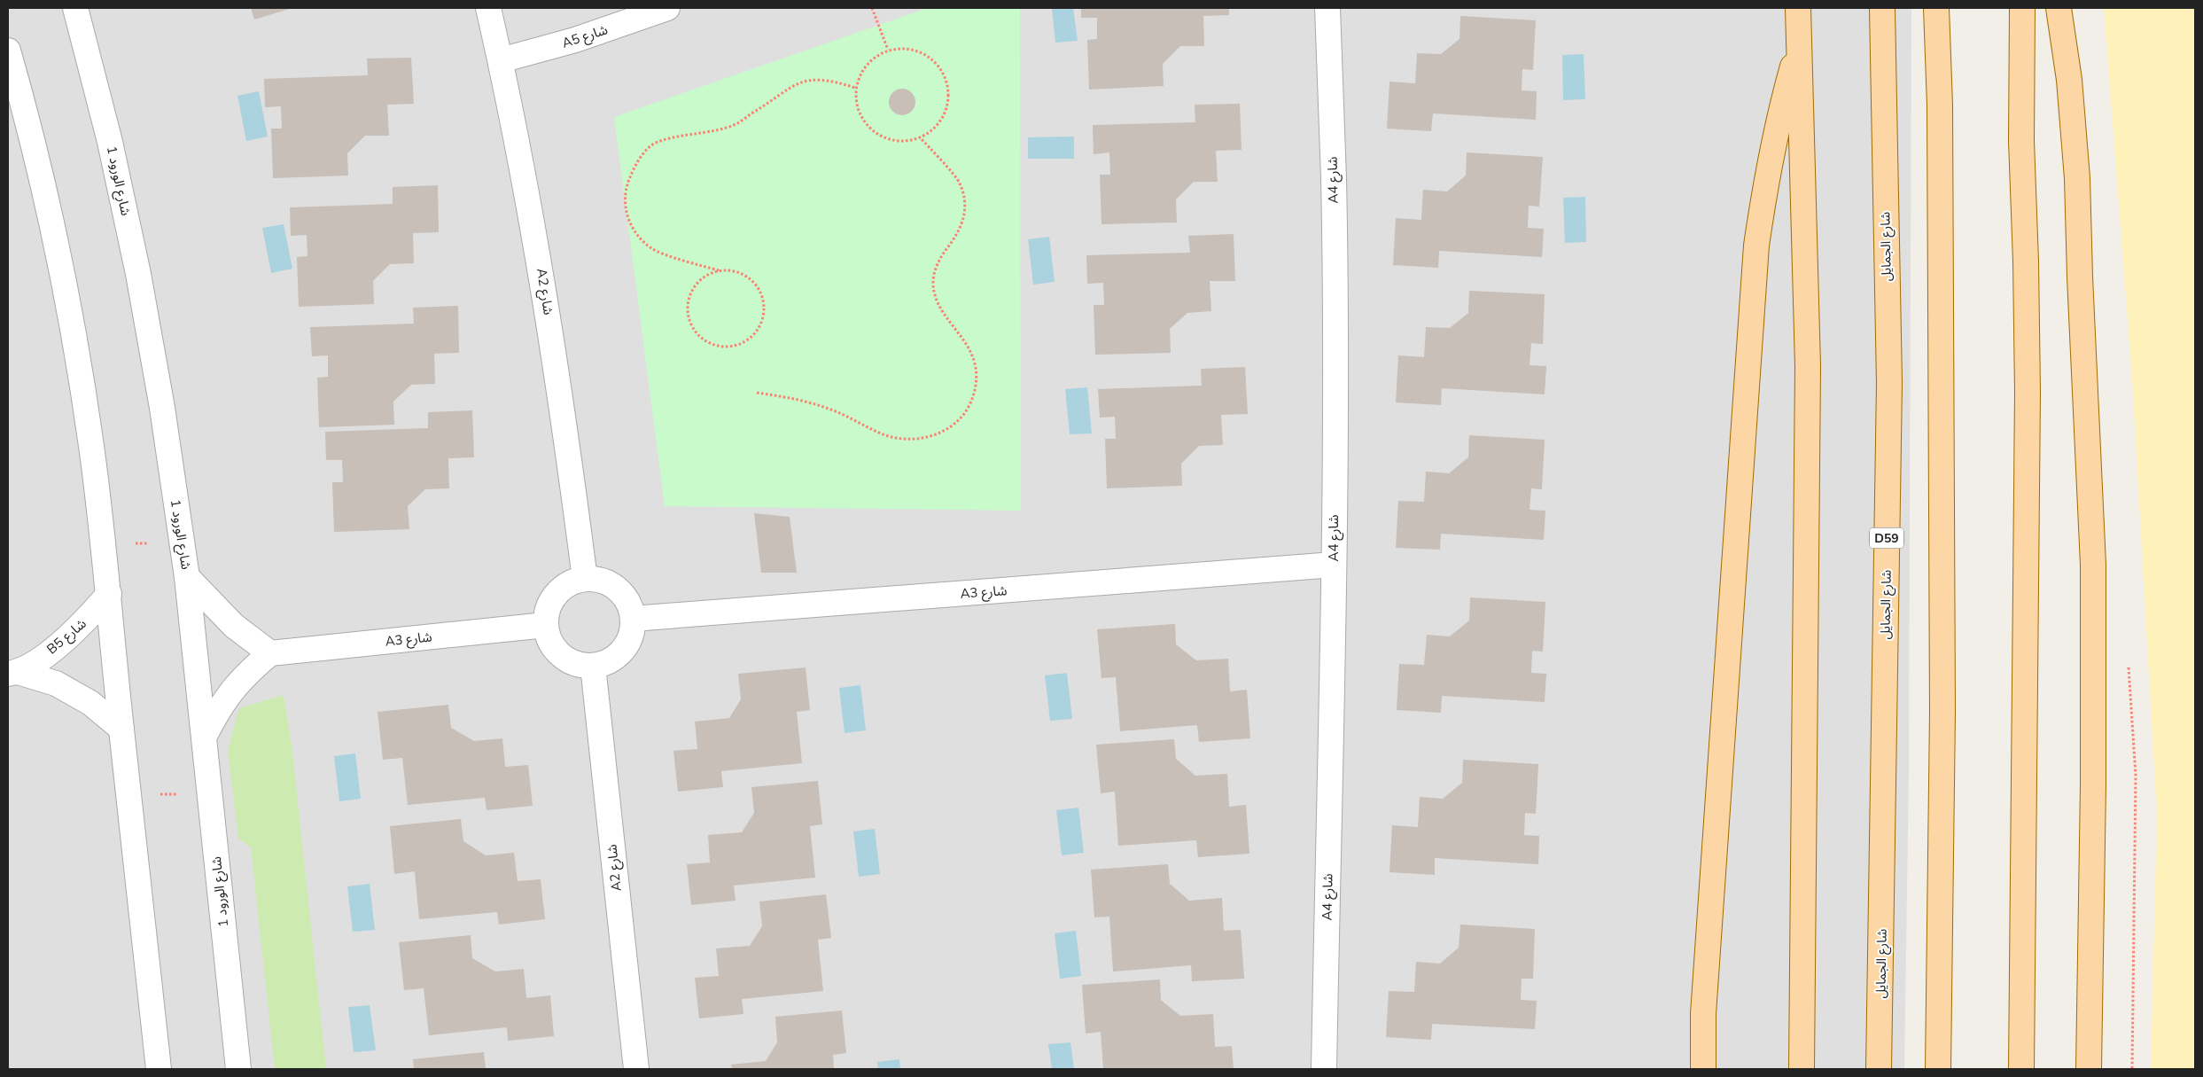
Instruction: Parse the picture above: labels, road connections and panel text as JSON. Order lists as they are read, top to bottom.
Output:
{
  "streets": {
    "main road": ["شارع الجمايل", "D59"],
    "street": [
      "A5 شارع",
      "A4 شارع",
      "شارع الورود 1",
      "A2 شارع",
      "A3 شارع",
      "B5 شارع"
    ]
  },
  "crossings": [
    ["A5 شارع", "A2 شارع"],
    ["A4 شارع", "A3 شارع"],
    ["A2 شارع", "A3 شارع"]
  ]
}
